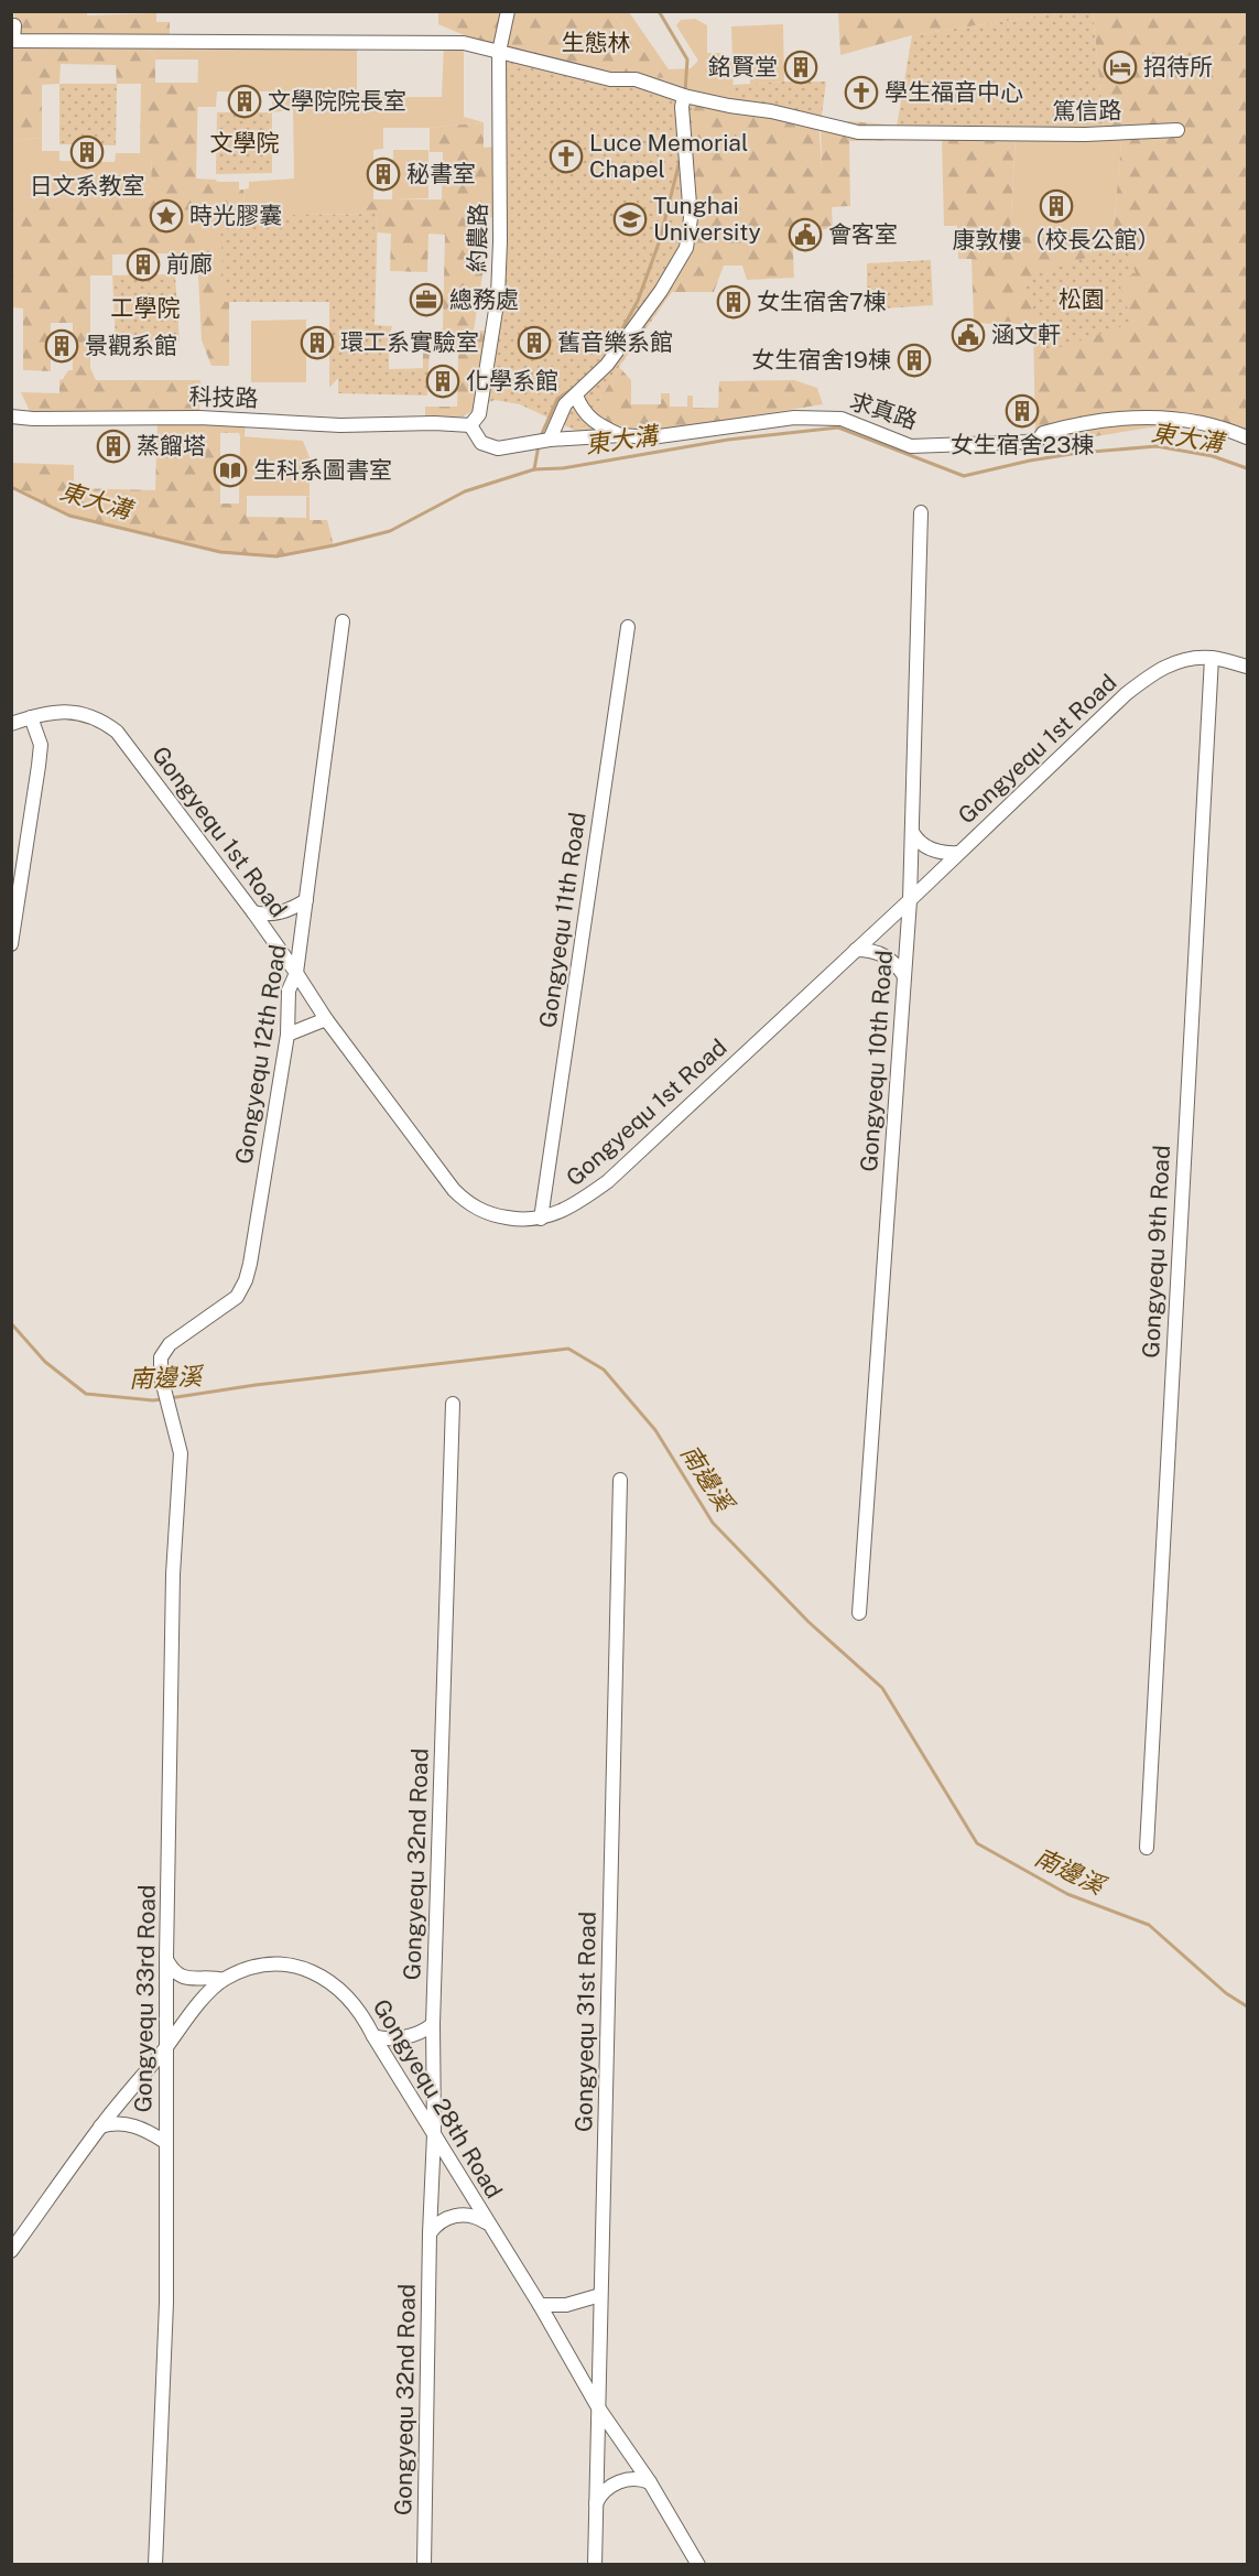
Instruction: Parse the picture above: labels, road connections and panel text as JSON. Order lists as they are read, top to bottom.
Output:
{
  "streets": {
    "street": [
      "篤信路",
      "約農路",
      "科技路",
      "求真路",
      "Gongyequ 1st Road",
      "Gongyequ 11th Road",
      "Gongyequ 12th Road",
      "Gongyequ 10th Road",
      "Gongyequ 9th Road",
      "Gongyequ 32nd Road",
      "Gongyequ 33rd Road",
      "Gongyequ 31st Road",
      "Gongyequ 28th Road"
    ]
  },
  "crossings": [
    ["篤信路", "約農路"],
    ["約農路", "科技路"],
    ["約農路", "求真路"],
    ["科技路", "求真路"],
    ["Gongyequ 1st Road", "Gongyequ 11th Road"],
    ["Gongyequ 1st Road", "Gongyequ 12th Road"],
    ["Gongyequ 1st Road", "Gongyequ 10th Road"],
    ["Gongyequ 1st Road", "Gongyequ 9th Road"],
    ["Gongyequ 12th Road", "Gongyequ 33rd Road"],
    ["Gongyequ 32nd Road", "Gongyequ 28th Road"],
    ["Gongyequ 33rd Road", "Gongyequ 28th Road"],
    ["Gongyequ 31st Road", "Gongyequ 28th Road"]
  ],
  "water": ["東大溝", "南邊溪"],
  "parks": [
    "生態林",
    "文學院",
    "松園",
    "工學院"
  ],
  "places": {
    "building": [
      "銘賢堂",
      "文學院院長室",
      "日文系教室",
      "秘書室",
      "康敦樓（校長公館）",
      "前廊",
      "女生宿舍7棟",
      "環工系實驗室",
      "舊音樂系館",
      "景觀系館",
      "女生宿舍19棟",
      "化學系館",
      "女生宿舍23棟",
      "蒸餾塔"
    ],
    "hotel": ["招待所"],
    "church": ["學生福音中心", "Luce Memorial Chapel"],
    "place": ["時光膠囊"],
    "school or university": ["Tunghai University"],
    "public building": ["會客室", "涵文軒"],
    "office": ["總務處"],
    "library": ["生科系圖書室"]
  }
}
